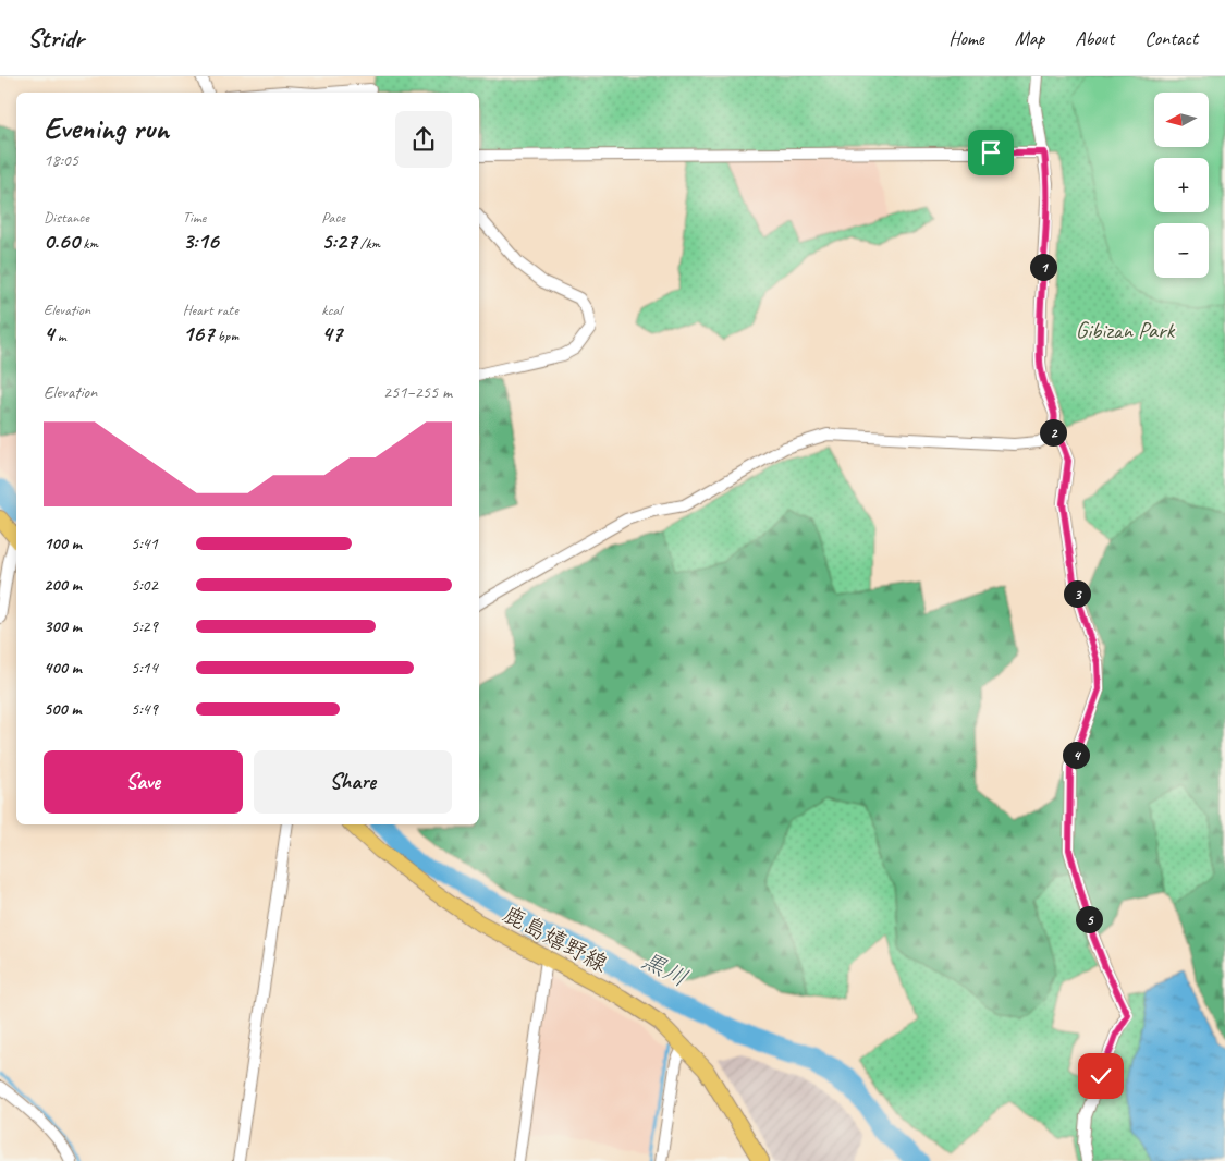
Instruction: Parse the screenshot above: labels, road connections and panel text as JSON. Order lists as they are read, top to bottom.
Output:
{
  "streets": {
    "main road": ["鹿島嬉野線"]
  },
  "water": ["黒川"],
  "parks": ["Gibizan Park"],
  "north": "left",
  "page": {
    "header": "Stridr",
    "nav": [
      "Home",
      "Map",
      "About",
      "Contact"
    ],
    "map_buttons": ["+", "−"],
    "heading": ["Evening run", "18:05"],
    "stats": [
      ["Distance", "0.60 km"],
      ["Time", "3:16"],
      ["Pace", "5:27 /km"],
      ["Elevation", "4 m"],
      ["Heart rate", "167 bpm"],
      ["kcal", "47"]
    ],
    "pins": [
      "1",
      "2",
      "3",
      "4",
      "5"
    ],
    "chart": ["Elevation", "251–255 m"],
    "list": [
      {
        "name": "100 m",
        "note": "5:41"
      },
      {
        "name": "200 m",
        "note": "5:02"
      },
      {
        "name": "300 m",
        "note": "5:29"
      },
      {
        "name": "400 m",
        "note": "5:14"
      },
      {
        "name": "500 m",
        "note": "5:49"
      }
    ],
    "buttons": ["Save", "Share"]
  }
}
